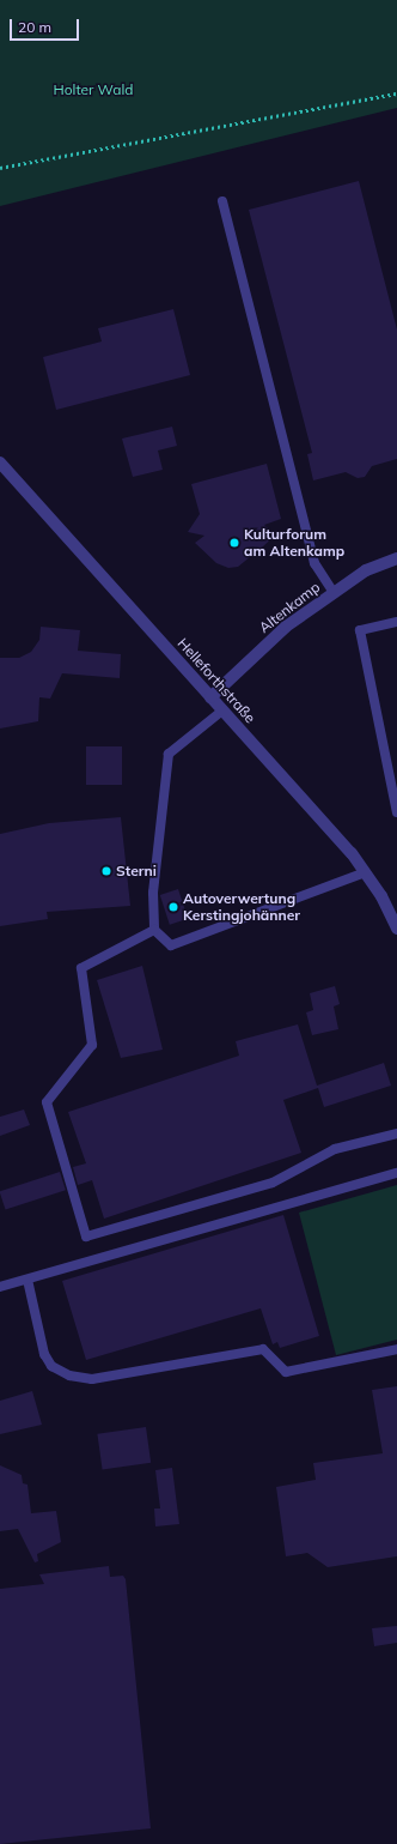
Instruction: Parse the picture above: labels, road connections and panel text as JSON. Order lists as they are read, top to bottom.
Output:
{
  "streets": {
    "street": ["Altenkamp", "Helleforthstraße"]
  },
  "crossings": [
    ["Altenkamp", "Helleforthstraße"]
  ],
  "parks": ["Holter Wald"],
  "places": ["Kulturforum am Altenkamp", "Sterni", "Autoverwertung Kerstingjohänner"],
  "scale_bar": "20 m"
}
